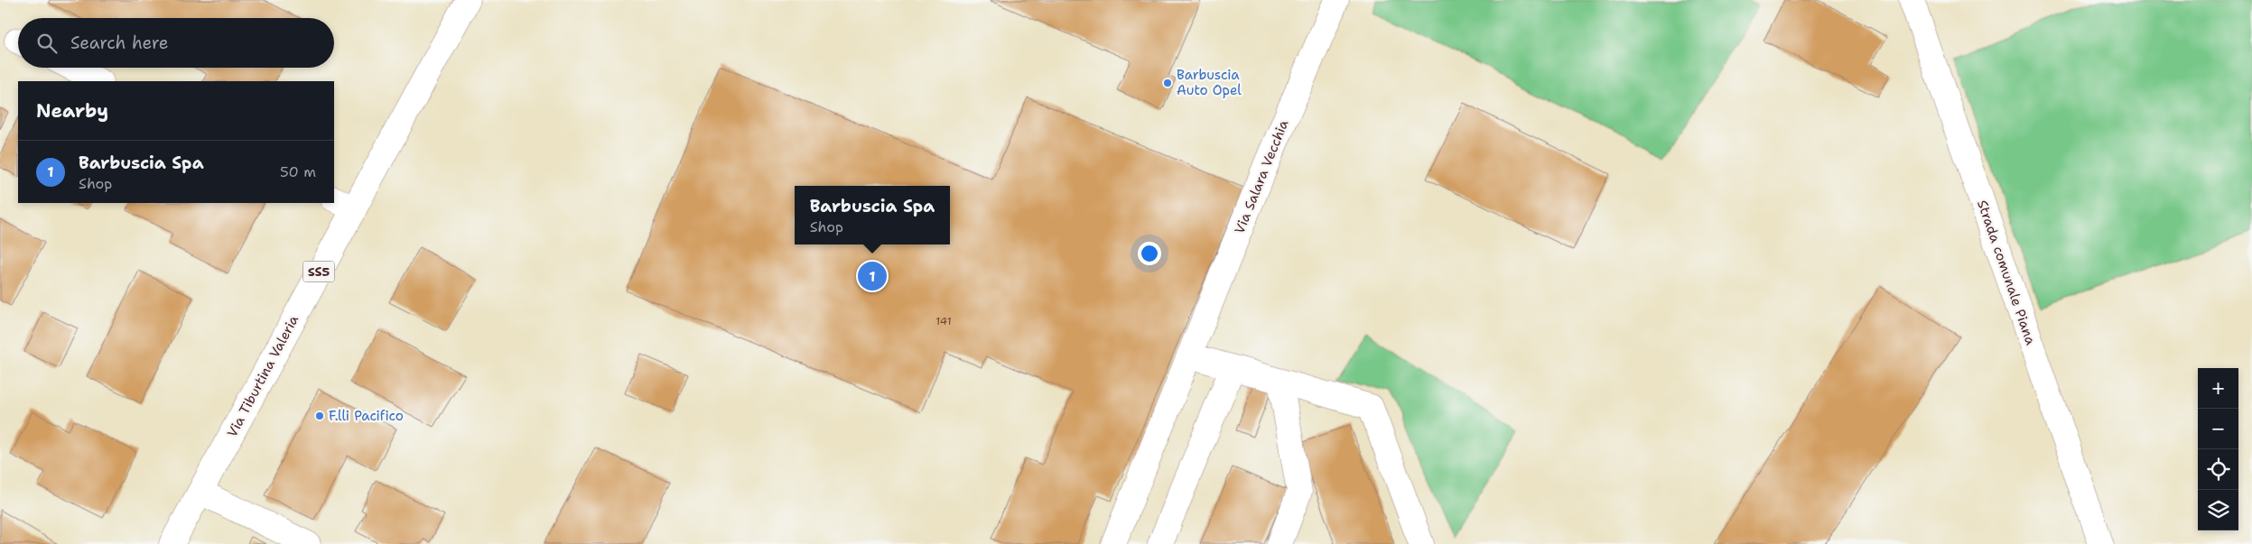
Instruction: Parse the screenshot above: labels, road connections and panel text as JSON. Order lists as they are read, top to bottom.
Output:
{
  "streets": {
    "street": [
      "Via Salara Vecchia",
      "SS5",
      "Strada comunale Piana",
      "Via Tiburtina Valeria"
    ]
  },
  "places": ["Barbuscia Auto Opel", "F.lli Pacifico"],
  "house_numbers": ["141"],
  "page": {
    "search": "Search here",
    "heading": "Nearby",
    "list": [
      {
        "mark": "1",
        "name": "Barbuscia Spa",
        "note": "Shop",
        "value": "50 m"
      }
    ],
    "popup": ["Barbuscia Spa", "Shop"],
    "pins": "1",
    "map_buttons": ["+", "−"]
  }
}
